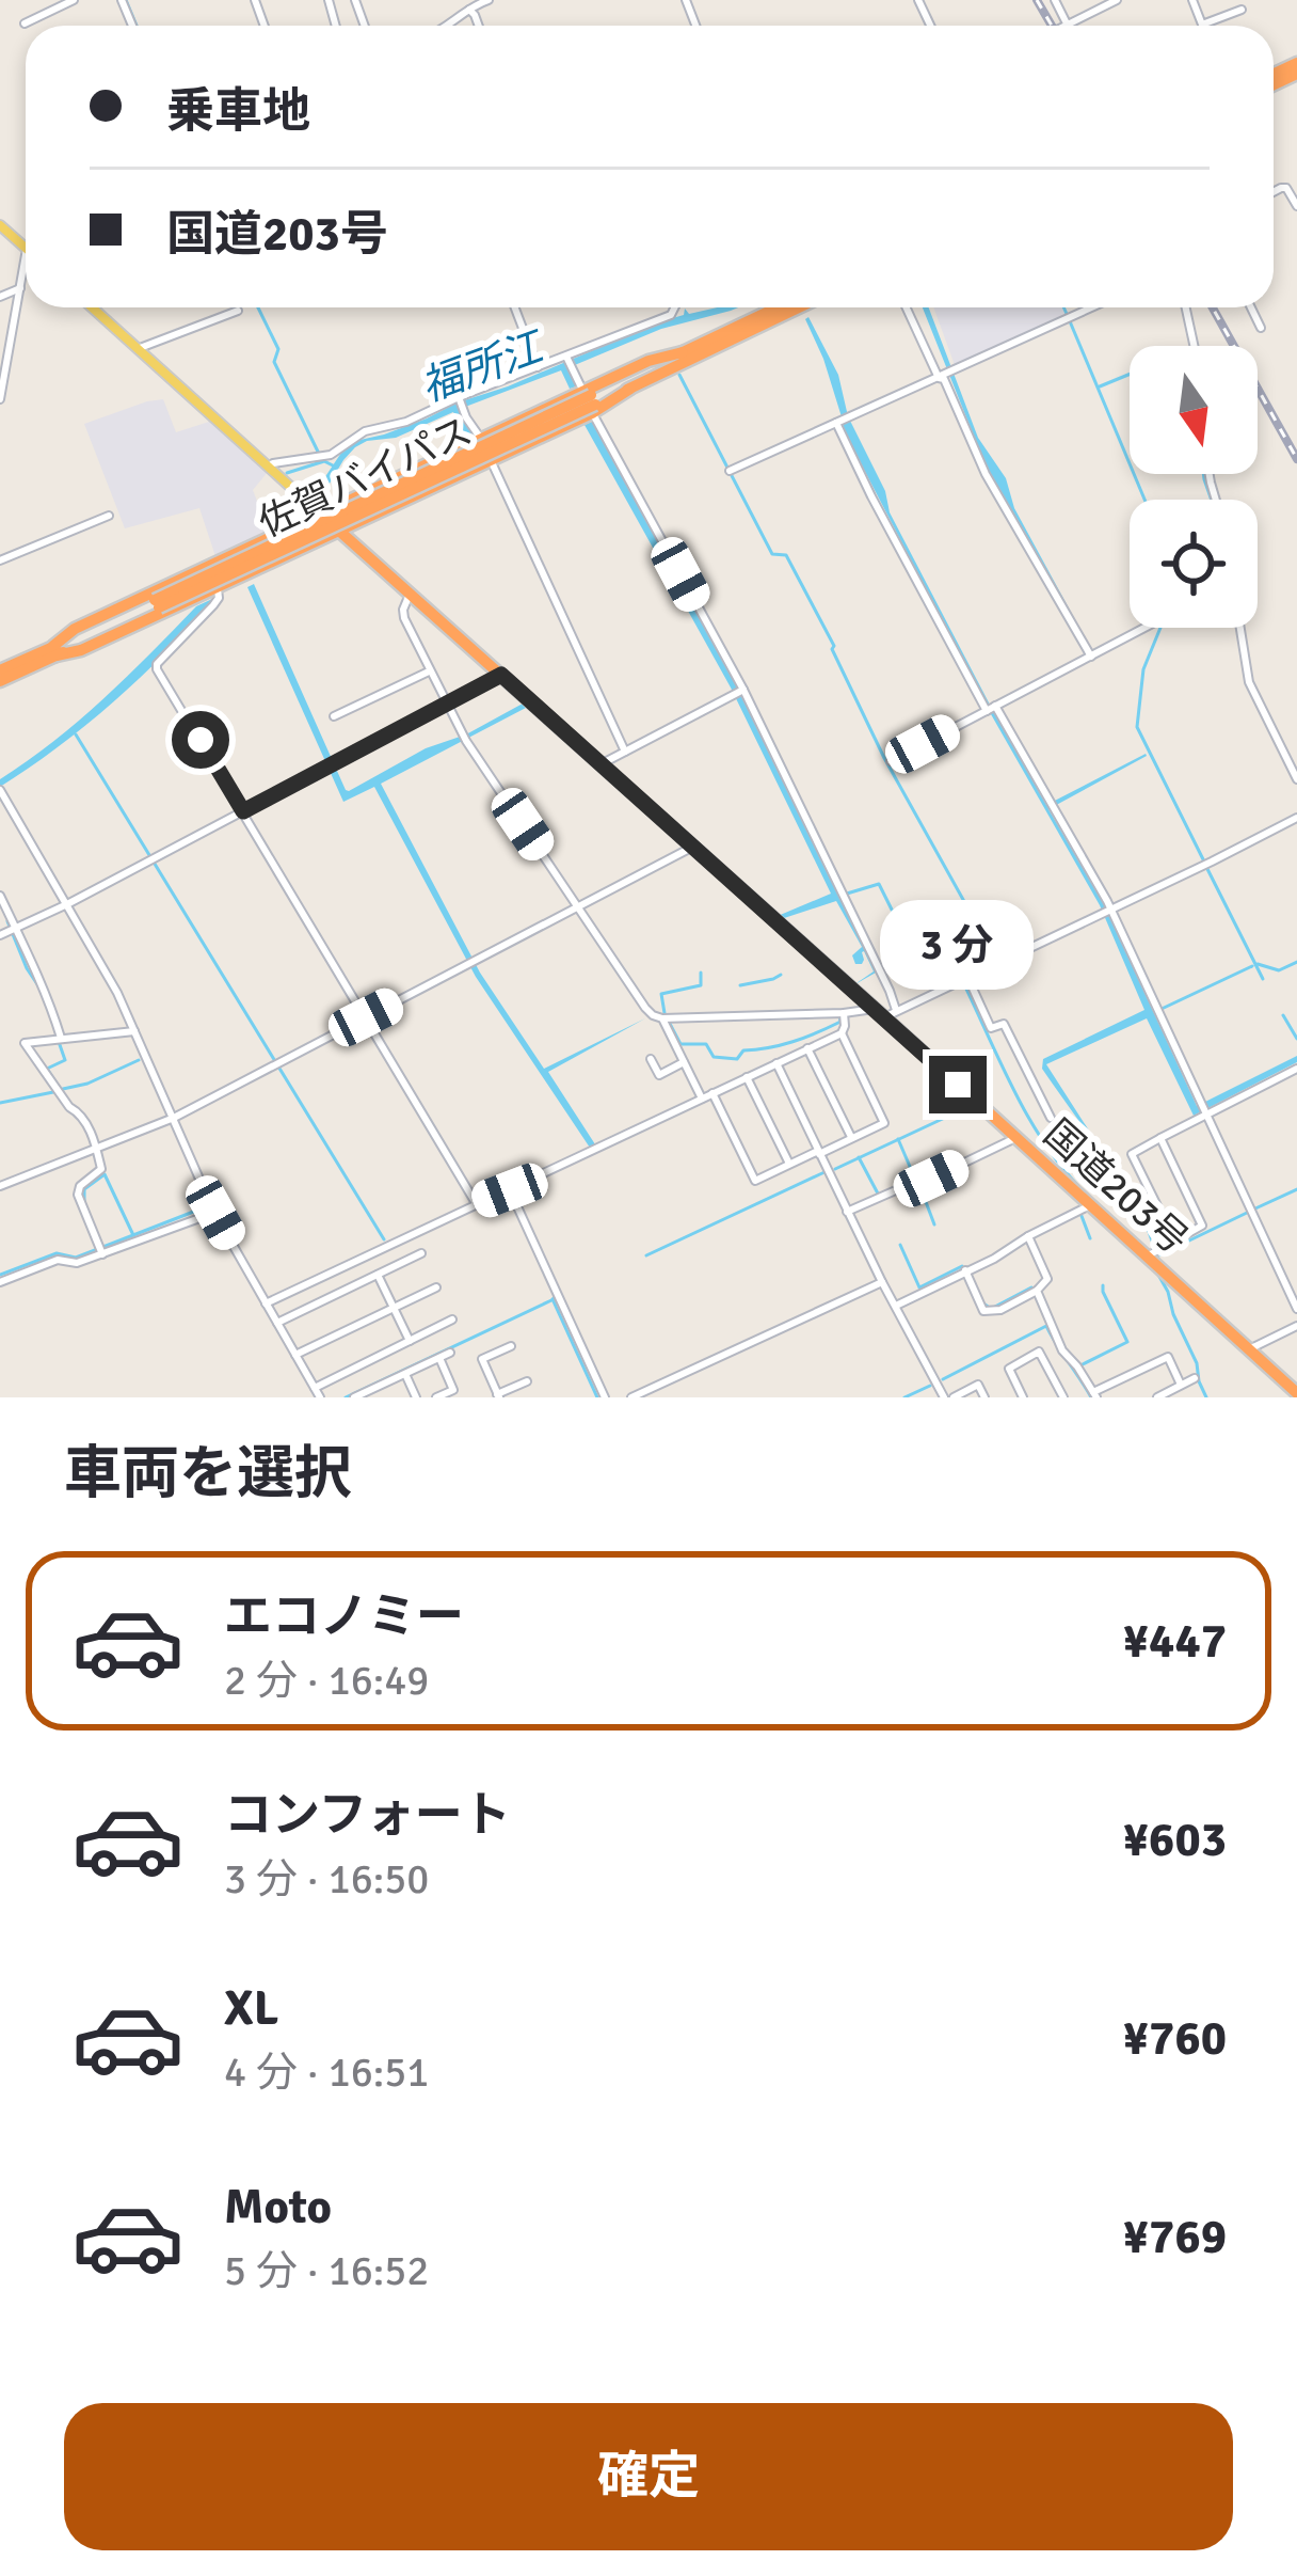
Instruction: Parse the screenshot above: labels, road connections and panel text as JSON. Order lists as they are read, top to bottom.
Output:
{
  "streets": {
    "highway": ["佐賀バイパス", "国道203号"]
  },
  "water": ["福所江"],
  "north": "bottom",
  "page": {
    "banner": ["乗車地", "国道203号"],
    "bubble": "3 分",
    "heading": "車両を選択",
    "list": [
      {
        "name": "エコノミー",
        "note": "2 分 · 16:49",
        "value": "¥447"
      },
      {
        "name": "コンフォート",
        "note": "3 分 · 16:50",
        "value": "¥603"
      },
      {
        "name": "XL",
        "note": "4 分 · 16:51",
        "value": "¥760"
      },
      {
        "name": "Moto",
        "note": "5 分 · 16:52",
        "value": "¥769"
      }
    ],
    "buttons": "確定"
  }
}
